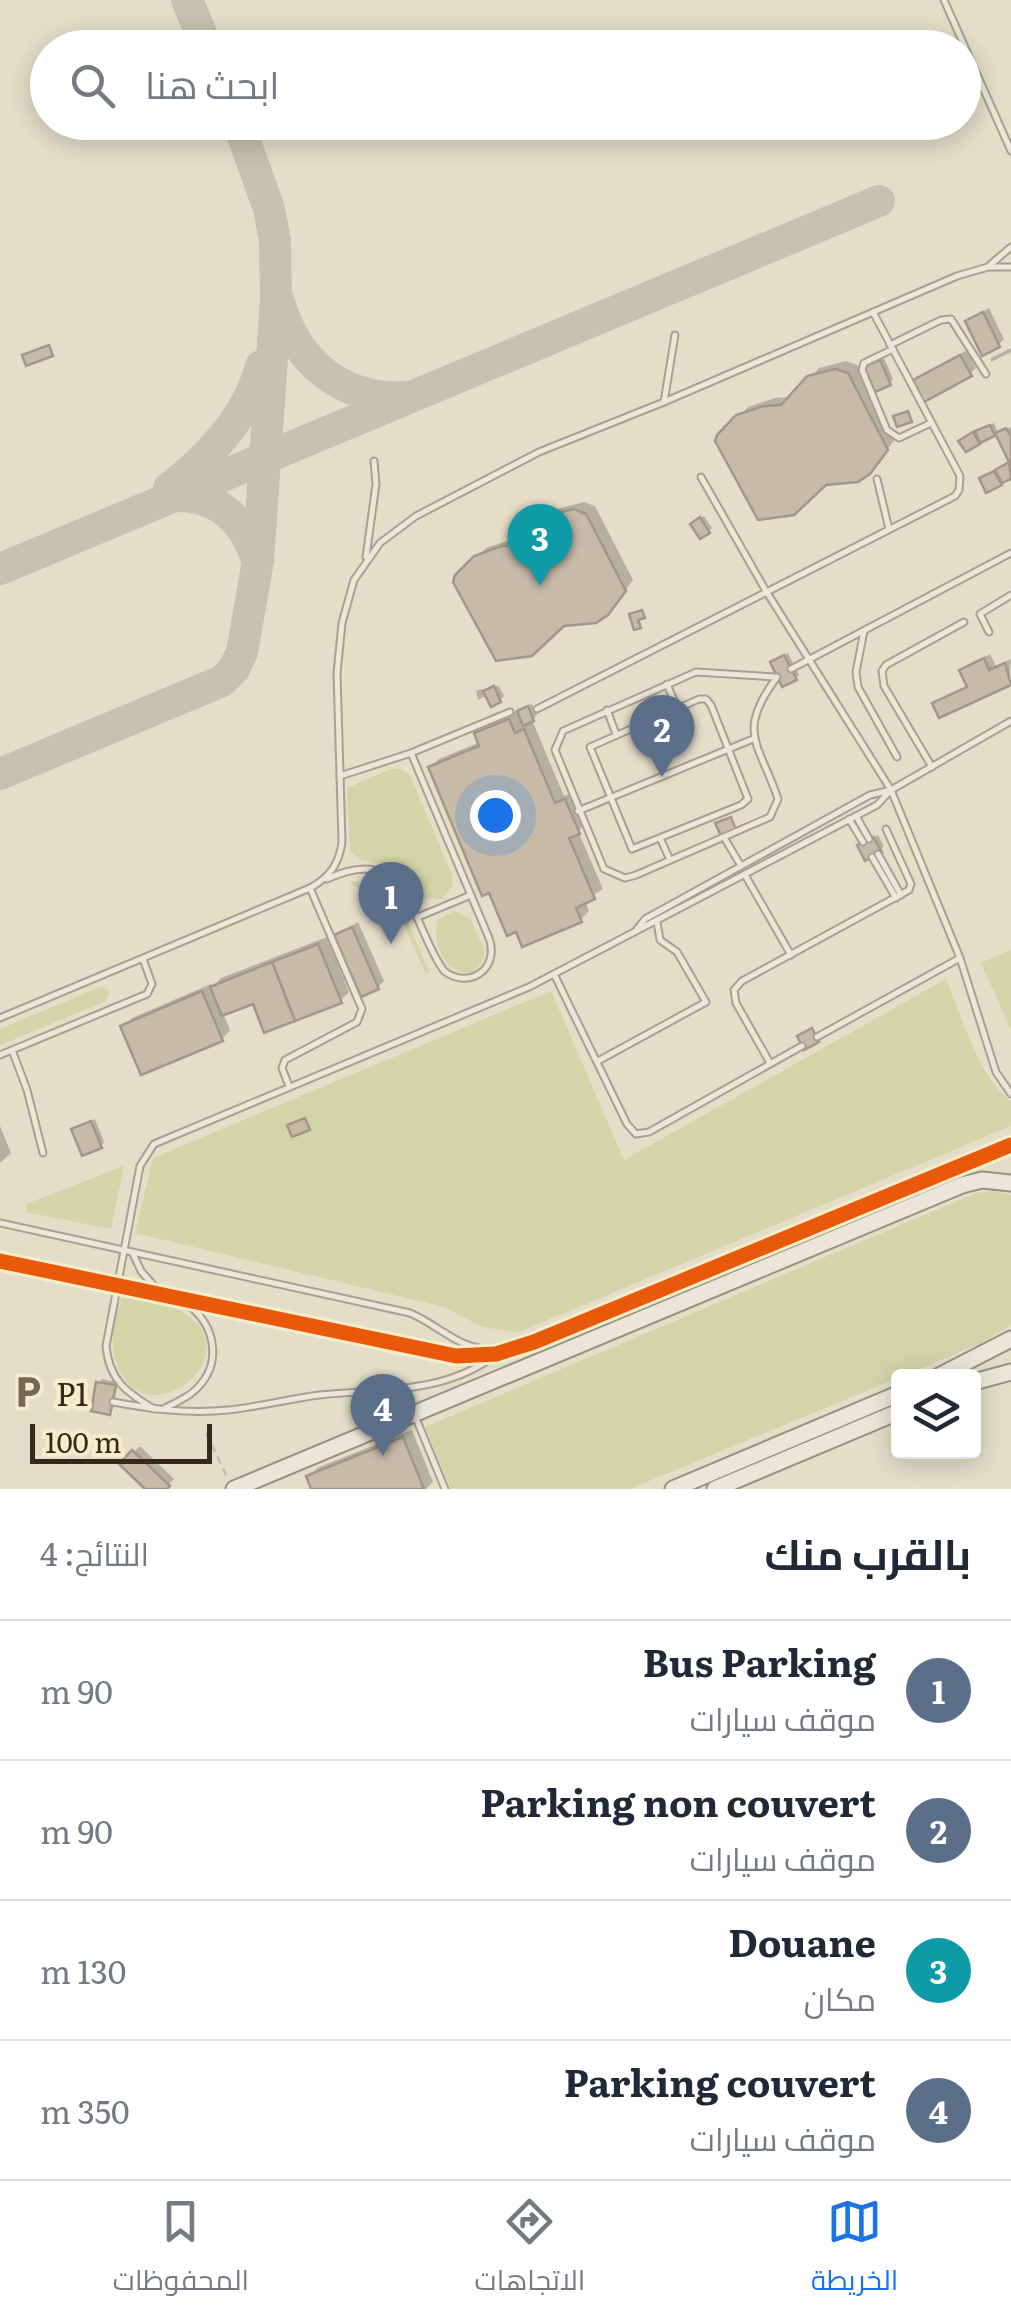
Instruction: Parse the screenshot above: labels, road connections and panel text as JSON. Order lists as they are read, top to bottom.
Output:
{
  "places": {
    "parking": ["P1"]
  },
  "scale_bar": "100 m",
  "page": {
    "search": "ابحث هنا",
    "pins": [
      "3",
      "2",
      "1",
      "4"
    ],
    "scale": "100 m",
    "heading": ["بالقرب منك", "النتائج: 4"],
    "list": [
      {
        "mark": "1",
        "name": "Bus Parking",
        "note": "موقف سيارات",
        "value": "90 m"
      },
      {
        "mark": "2",
        "name": "Parking non couvert",
        "note": "موقف سيارات",
        "value": "90 m"
      },
      {
        "mark": "3",
        "name": "Douane",
        "note": "مكان",
        "value": "130 m"
      },
      {
        "mark": "4",
        "name": "Parking couvert",
        "note": "موقف سيارات",
        "value": "350 m"
      }
    ],
    "nav": ["الخريطة", "الاتجاهات", "المحفوظات"]
  }
}
